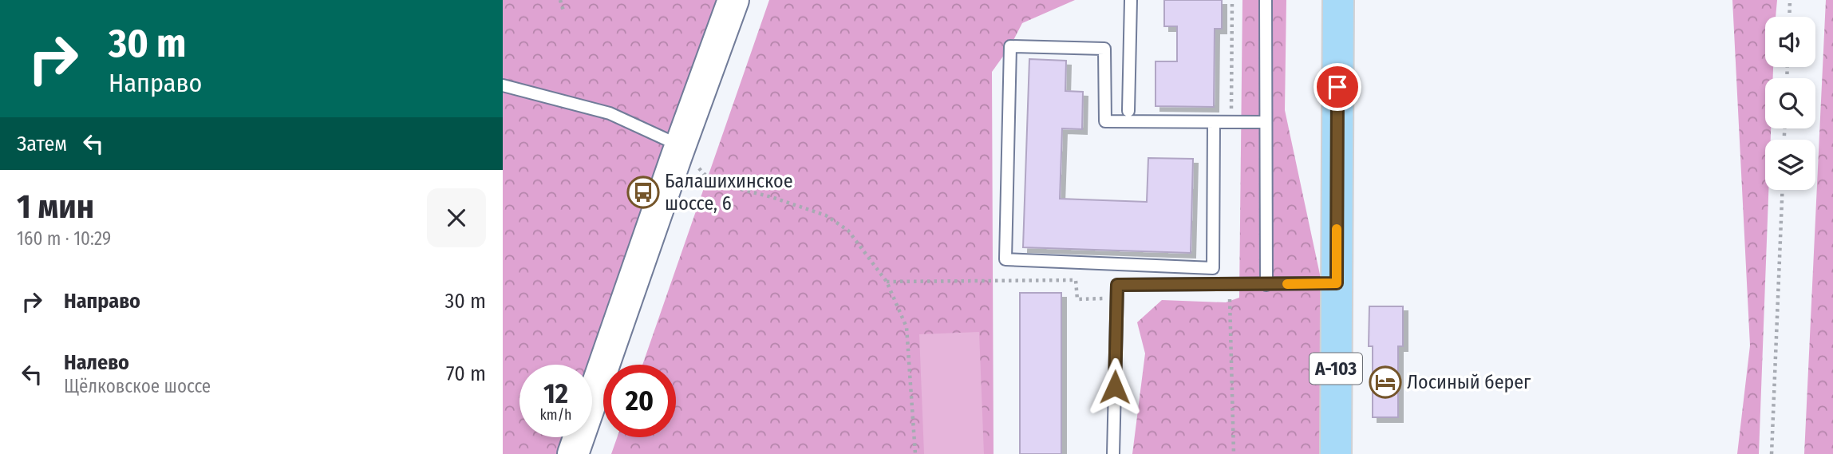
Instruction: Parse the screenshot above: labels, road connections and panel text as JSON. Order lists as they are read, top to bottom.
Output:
{
  "streets": {
    "main road": ["А-103"]
  },
  "places": {
    "bus stop": ["Балашихинское шоссе, 6"],
    "hotel": ["Лосиный берег"]
  },
  "page": {
    "turn": ["30 m", "Направо"],
    "then": "Затем",
    "heading": ["1 мин", "160 m · 10:29"],
    "list": [
      {
        "name": "Направо",
        "value": "30 m"
      },
      {
        "name": "Налево",
        "note": "Щёлковское шоссе",
        "value": "70 m"
      }
    ],
    "speed": "12 km/h",
    "limit": "20"
  }
}
